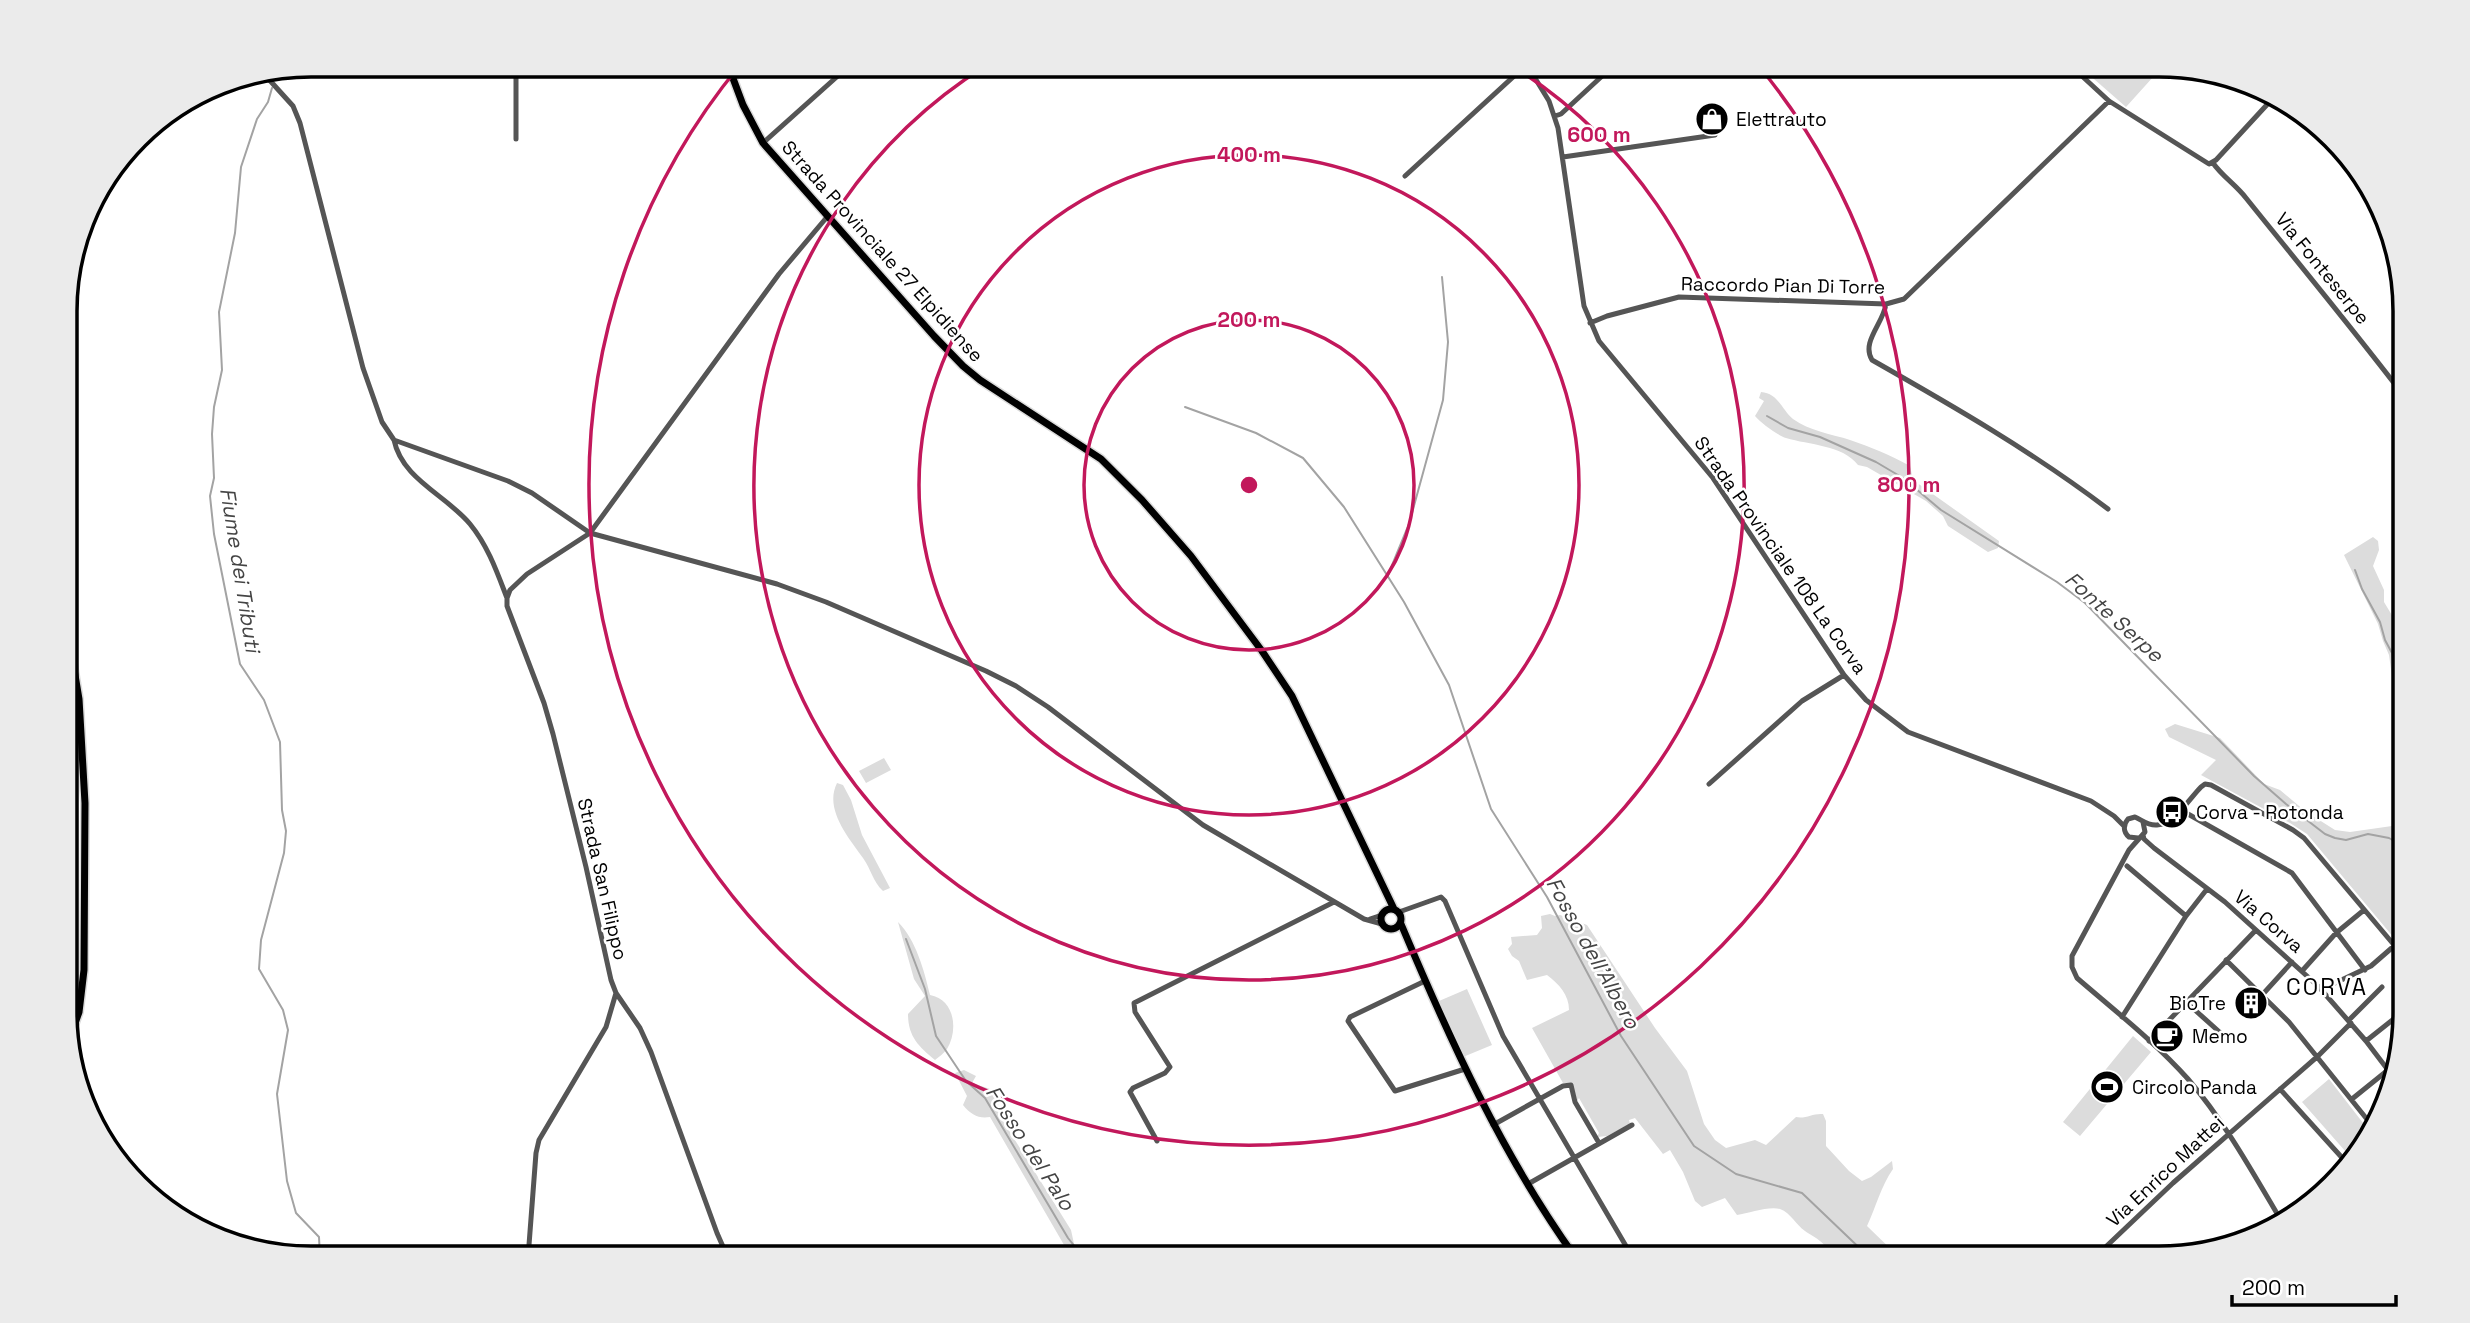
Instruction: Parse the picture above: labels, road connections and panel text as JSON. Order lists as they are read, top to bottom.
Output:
{
  "streets": {
    "main road": ["Strada Provinciale 27 Elpidiense"],
    "street": [
      "Via Fonteserpe",
      "Raccordo Pian Di Torre",
      "Strada Provinciale 108 La Corva",
      "Strada San Filippo",
      "Via Corva",
      "Via Enrico Mattei"
    ]
  },
  "crossings": [
    ["Via Fonteserpe", "Raccordo Pian Di Torre"],
    ["Raccordo Pian Di Torre", "Strada Provinciale 108 La Corva"],
    ["Strada Provinciale 108 La Corva", "Via Corva"],
    ["Via Corva", "Via Enrico Mattei"]
  ],
  "districts": ["CORVA"],
  "water": [
    "Fiume dei Tributi",
    "Fonte Serpe",
    "Fosso dell'Albero",
    "Fosso del Palo"
  ],
  "places": {
    "shop": ["Elettrauto"],
    "bus stop": ["Corva - Rotonda"],
    "building": ["BioTre"],
    "cafe": ["Memo"],
    "sports": ["Circolo Panda"]
  },
  "scale_bar": "200 m",
  "rings": [
    "600 m",
    "400 m",
    "200 m",
    "800 m"
  ]
}
